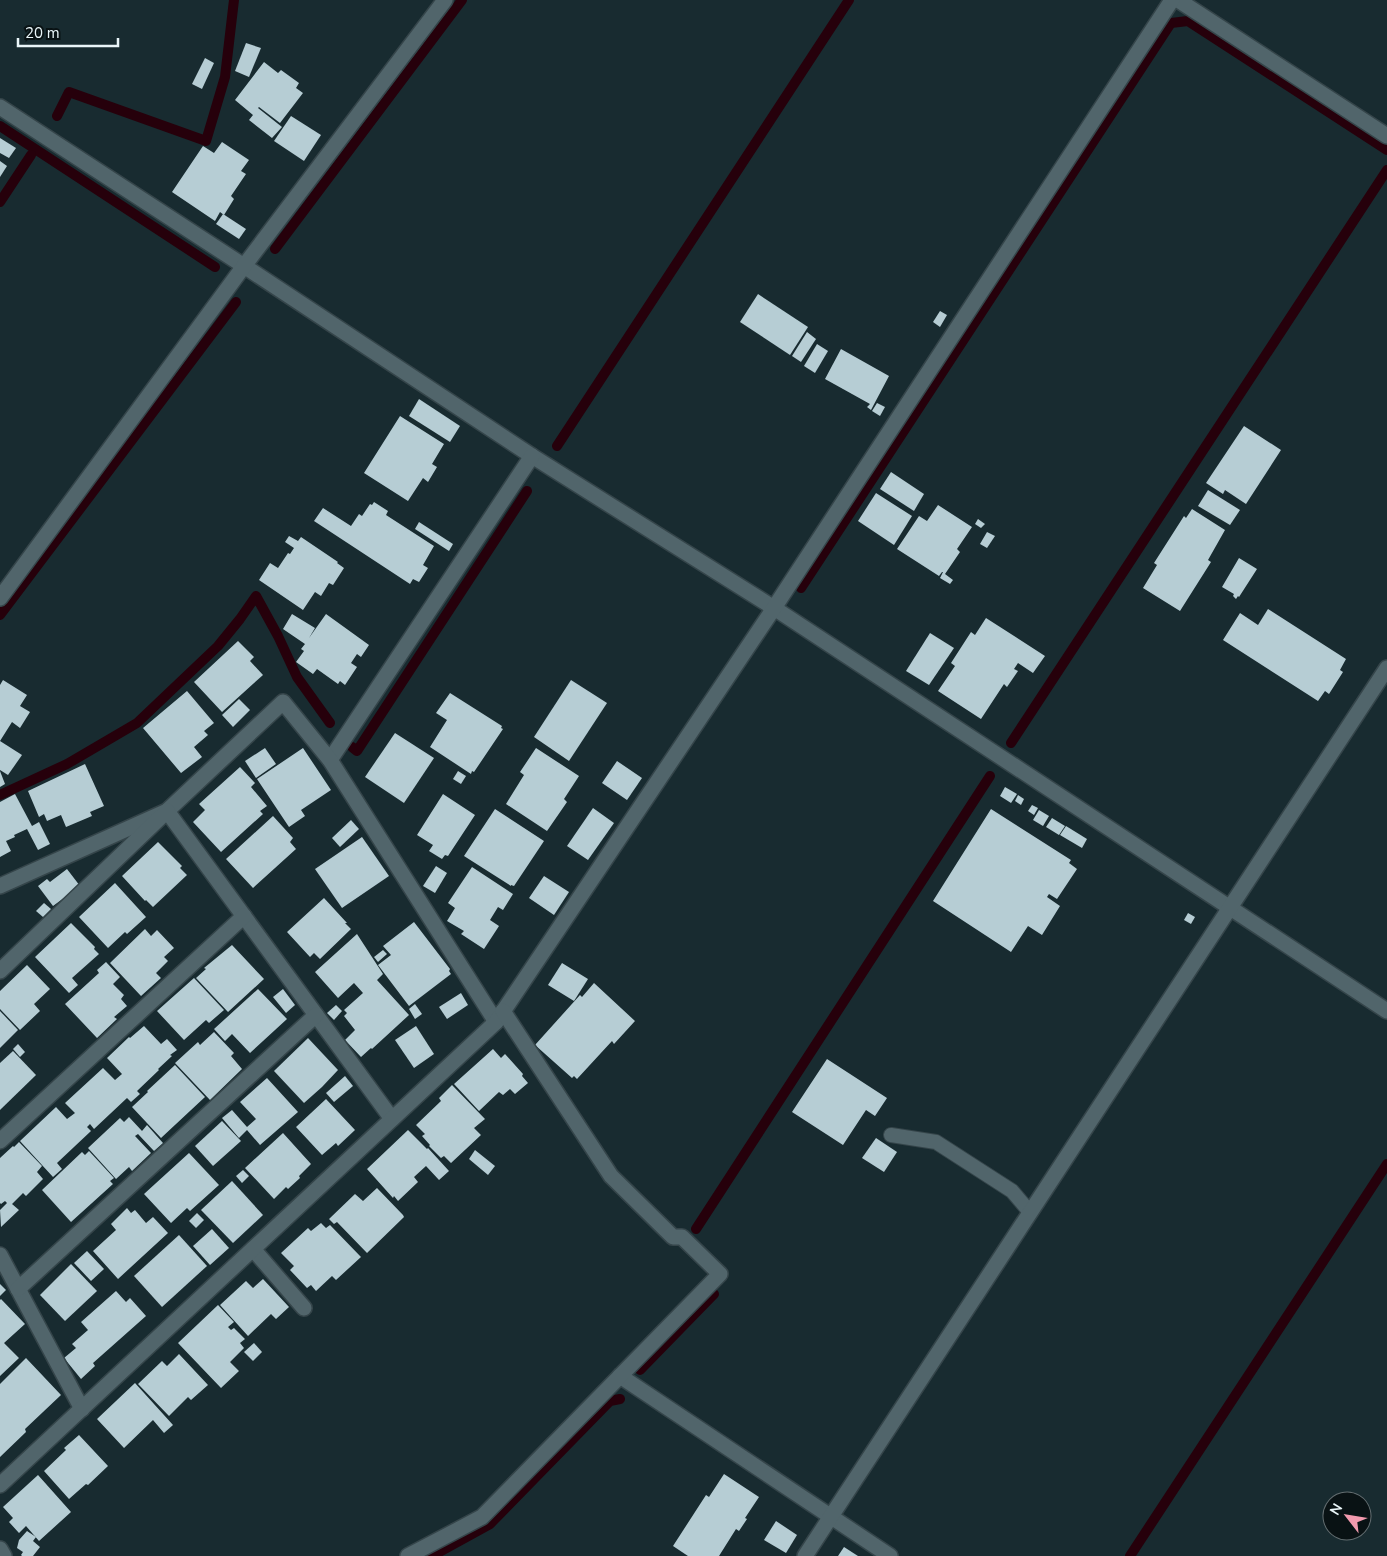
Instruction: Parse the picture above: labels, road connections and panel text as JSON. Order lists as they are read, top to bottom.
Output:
{
  "scale_bar": "20 m",
  "north": "top left"
}
